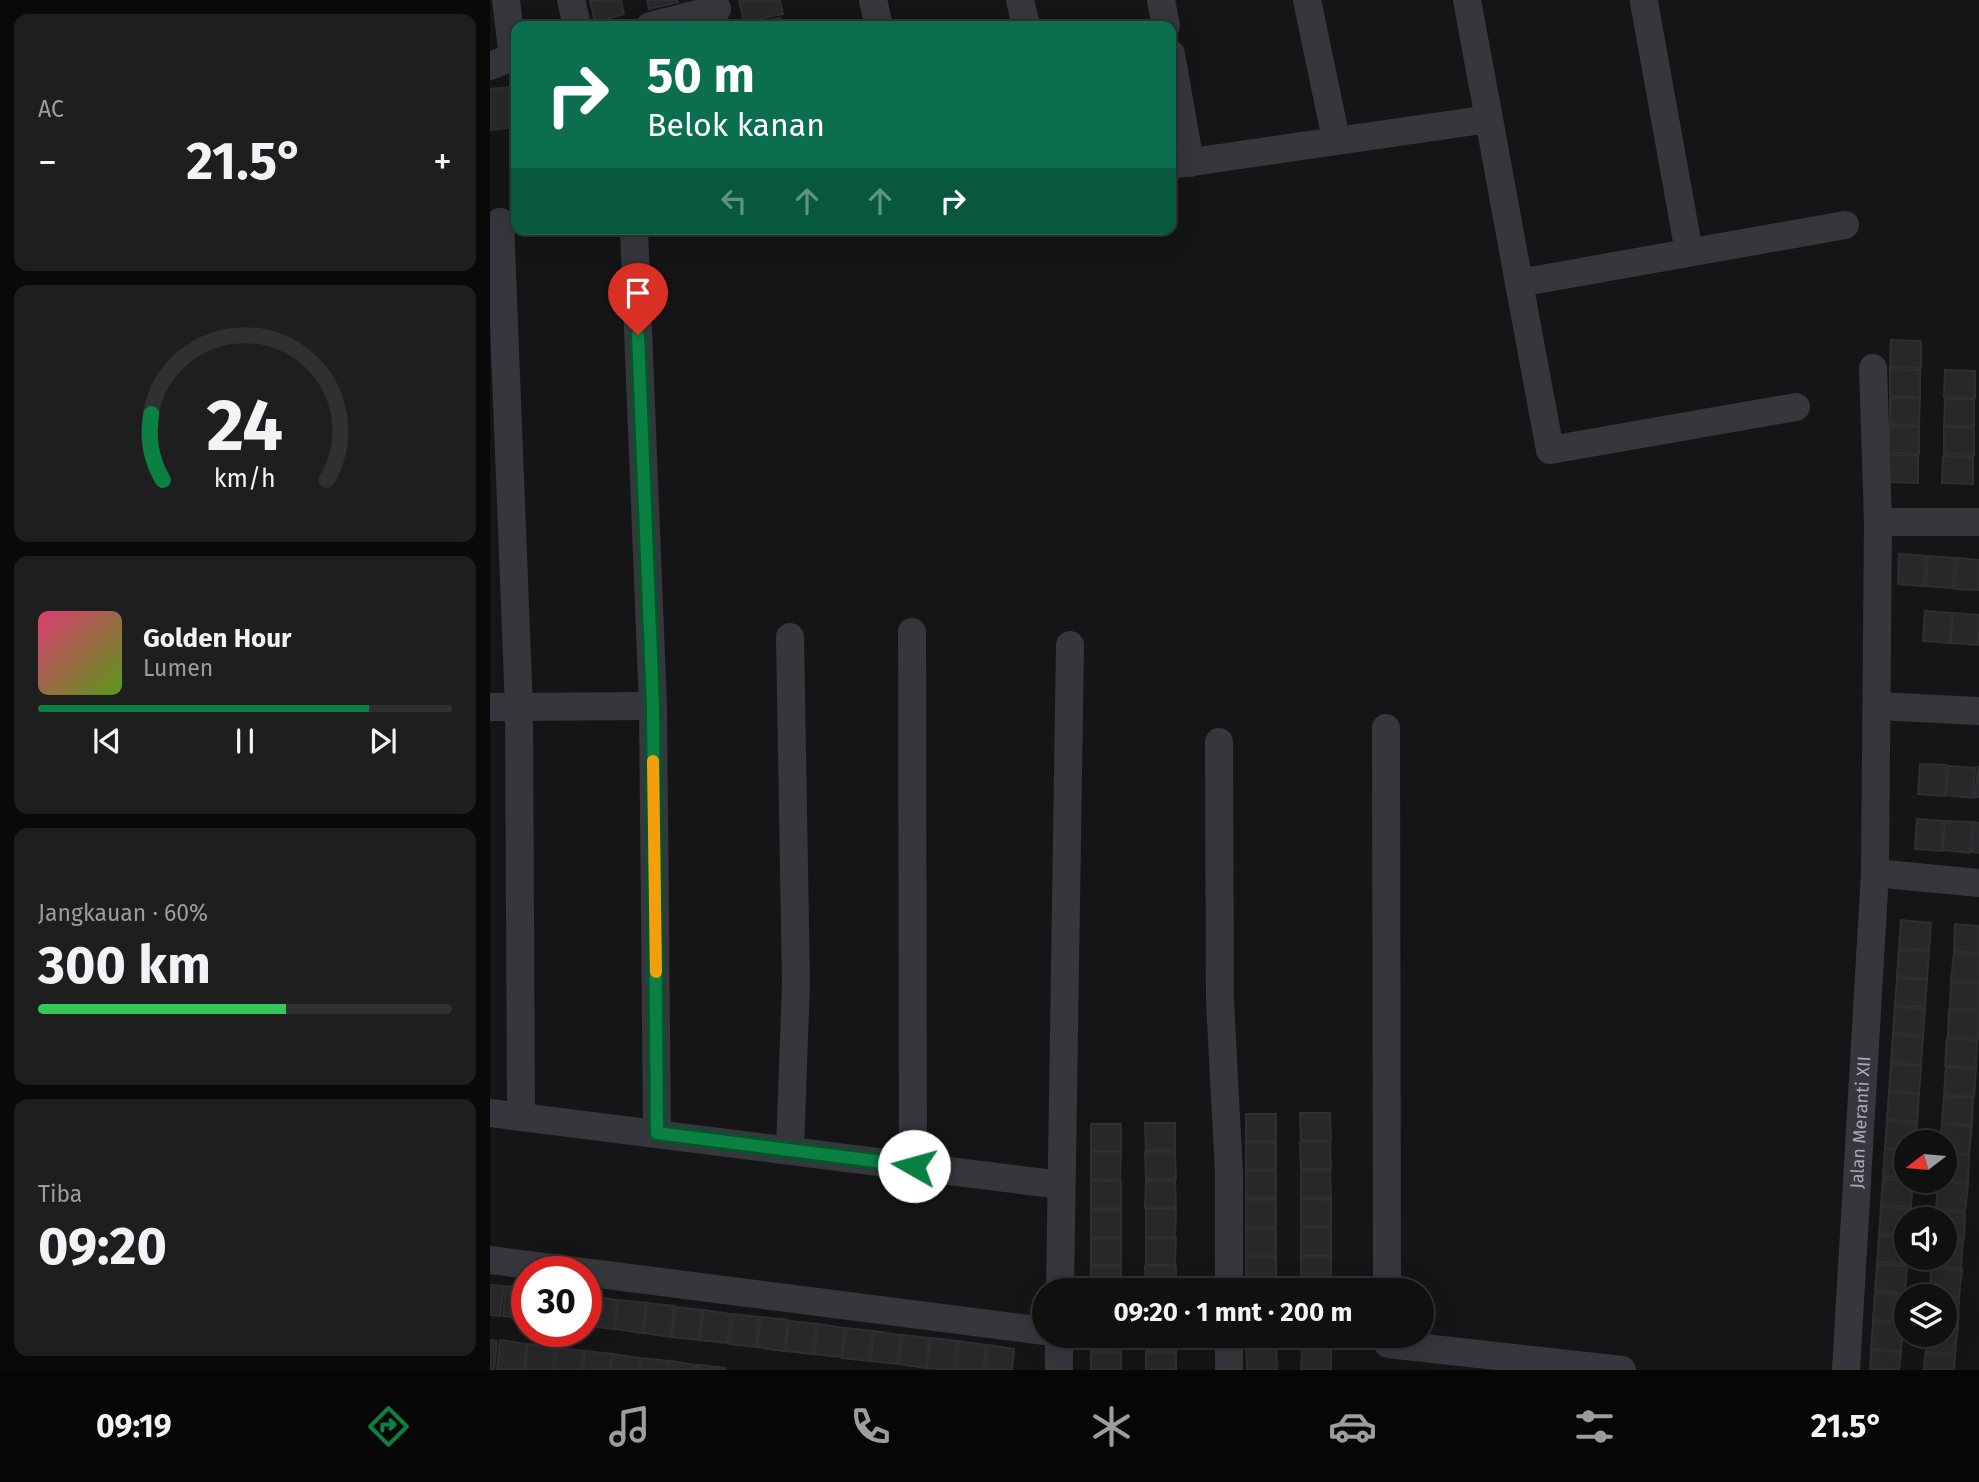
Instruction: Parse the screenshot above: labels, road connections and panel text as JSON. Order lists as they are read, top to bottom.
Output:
{
  "streets": {
    "street": ["Jalan Meranti XII"]
  },
  "north": "left",
  "page": {
    "tile": [
      "AC",
      ["Jangkauan · 60%", "300 km"],
      ["Tiba", "09:20"]
    ],
    "turn": ["50 m", "Belok kanan"],
    "heat": ["−", "21.5°", "+"],
    "song": ["Golden Hour", "Lumen"],
    "limit": "30",
    "trip": "09:20 · 1 mnt · 200 m",
    "tabs": ["09:19", "21.5°"],
    "gauge": ["24", "km/h"]
  }
}
